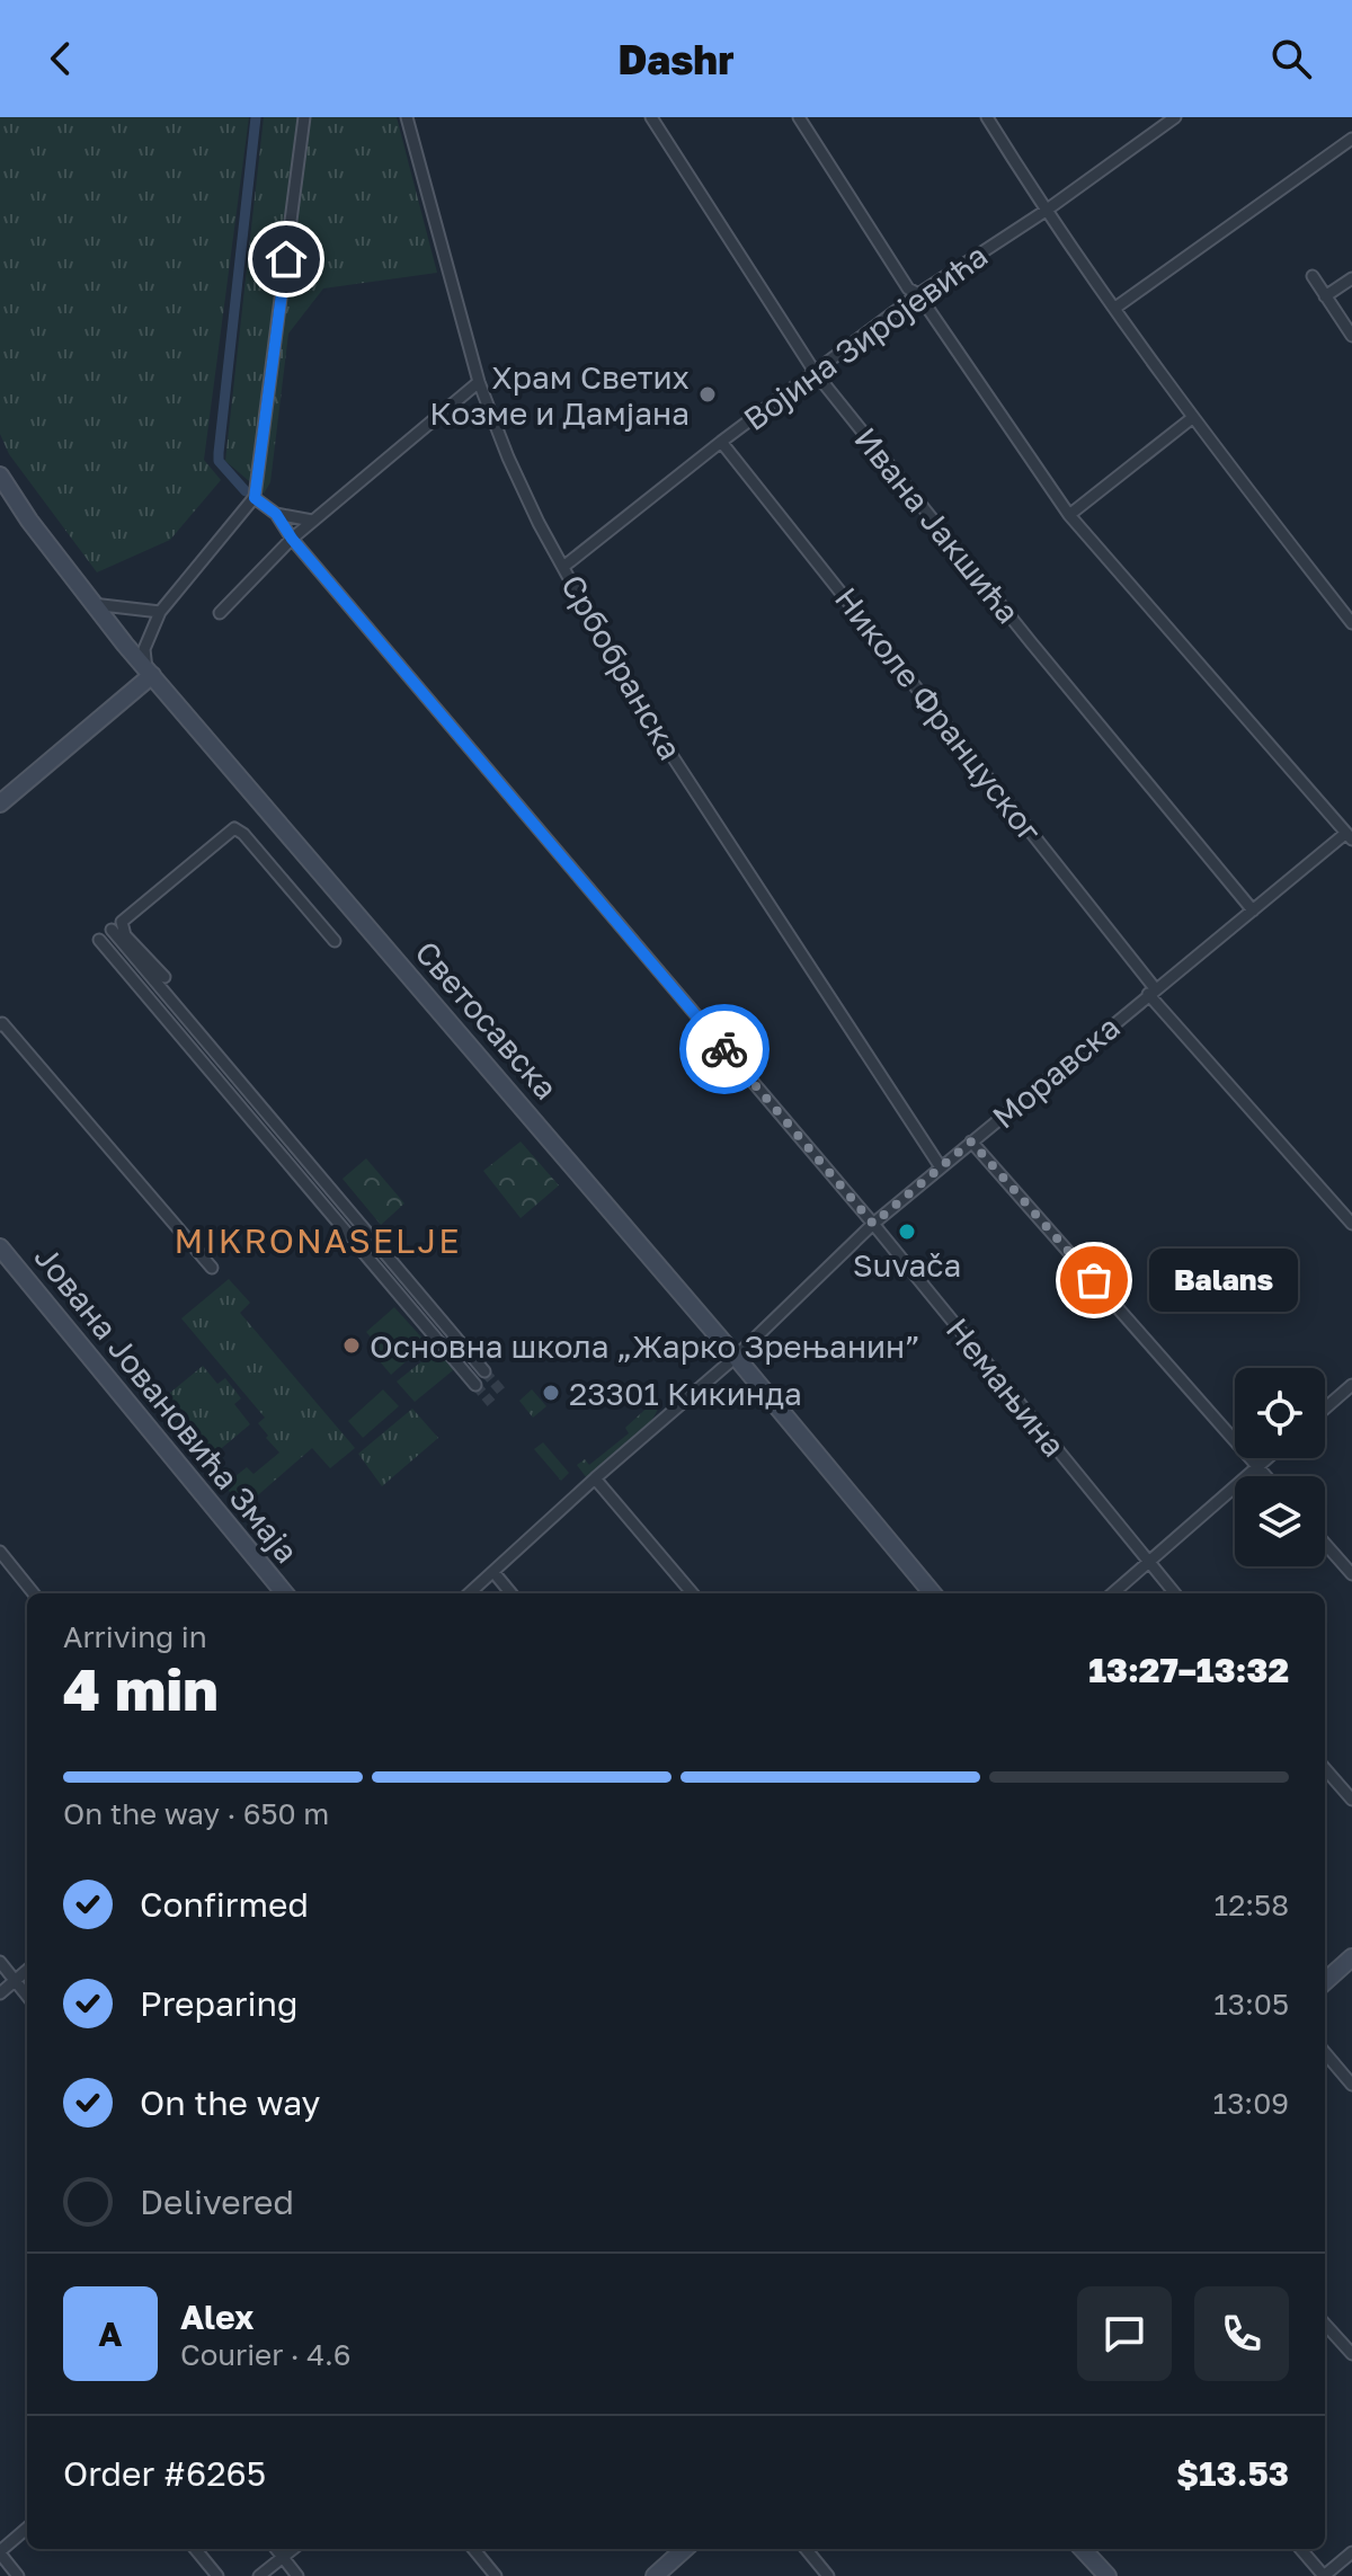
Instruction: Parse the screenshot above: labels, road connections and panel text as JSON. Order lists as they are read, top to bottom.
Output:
{
  "streets": {
    "street": [
      "Војина Зиројевића",
      "Ивана Јакшића",
      "Србобранска",
      "Николе Француског",
      "Светосавска",
      "Моравска",
      "Немањина",
      "Јована Јовановића Змаја"
    ]
  },
  "crossings": [
    ["Војина Зиројевића", "Ивана Јакшића"],
    ["Војина Зиројевића", "Србобранска"],
    ["Војина Зиројевића", "Николе Француског"],
    ["Ивана Јакшића", "Моравска"],
    ["Србобранска", "Моравска"],
    ["Николе Француског", "Моравска"],
    ["Светосавска", "Моравска"],
    ["Моравска", "Немањина"]
  ],
  "districts": ["MIKRONASELJE"],
  "places": [
    "Храм Светих Козме и Дамјана",
    "Suvača",
    "Balans",
    "Основна школа „Жарко Зрењанин”",
    "23301 Кикинда"
  ],
  "page": {
    "header": "Dashr",
    "bubble": "Balans",
    "heading": ["4 min", "Arriving in", "13:27–13:32"],
    "panel": [
      "Alex",
      "Courier · 4.6",
      "Order #6265",
      "$13.53"
    ],
    "bar": "On the way · 650 m",
    "list": [
      ["Confirmed", "12:58"],
      ["Preparing", "13:05"],
      ["On the way", "13:09"],
      "Delivered"
    ],
    "round": "A"
  }
}
